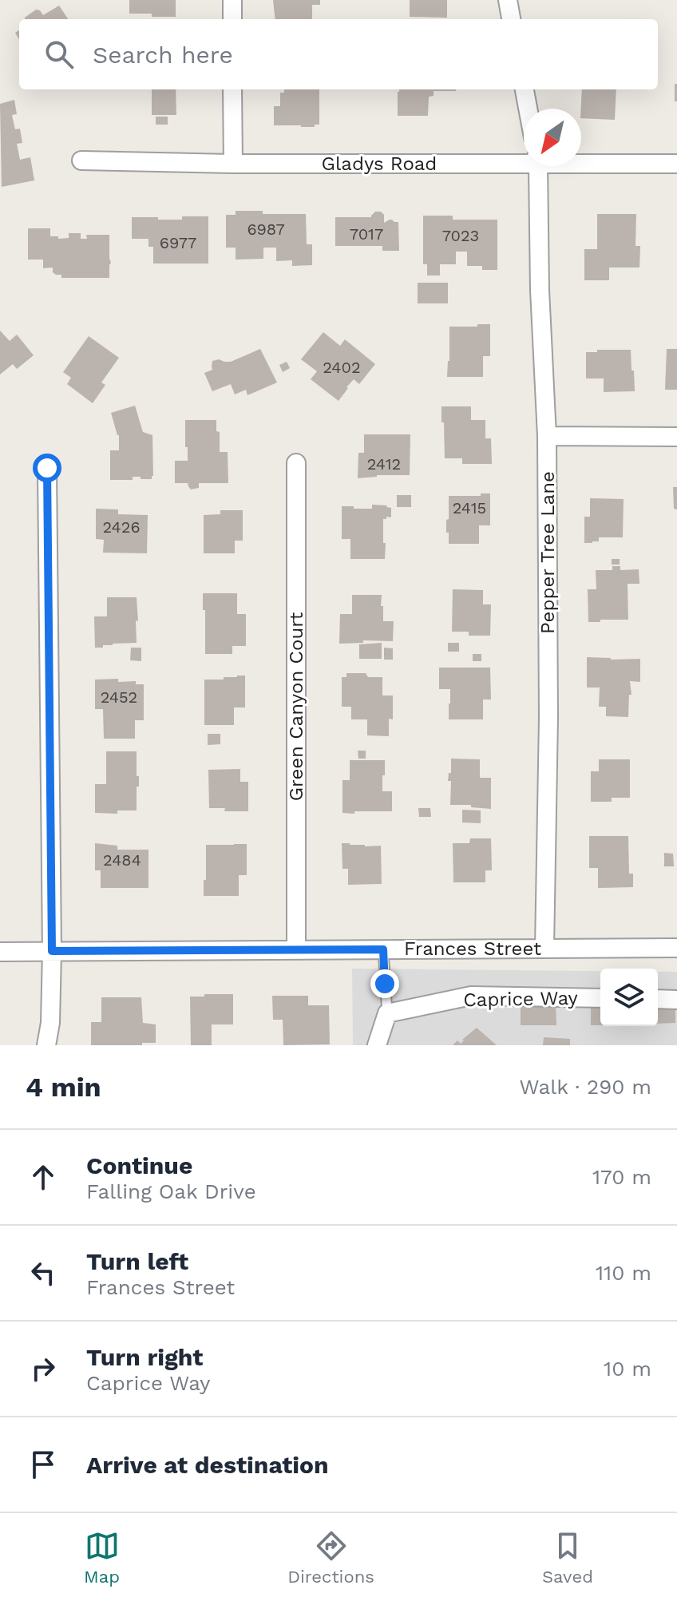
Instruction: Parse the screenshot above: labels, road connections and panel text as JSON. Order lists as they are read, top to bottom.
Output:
{
  "streets": {
    "street": [
      "Gladys Road",
      "Pepper Tree Lane",
      "Green Canyon Court",
      "Frances Street",
      "Caprice Way"
    ]
  },
  "crossings": [
    ["Pepper Tree Lane", "Frances Street"],
    ["Green Canyon Court", "Frances Street"]
  ],
  "house_numbers": [
    "6987",
    "7017",
    "7023",
    "6977",
    "2402",
    "2412",
    "2415",
    "2426",
    "2452",
    "2484"
  ],
  "north": "bottom left",
  "page": {
    "search": "Search here",
    "heading": ["4 min", "Walk · 290 m"],
    "list": [
      ["Continue", "Falling Oak Drive", "170 m"],
      ["Turn left", "Frances Street", "110 m"],
      ["Turn right", "Caprice Way", "10 m"],
      "Arrive at destination"
    ],
    "nav": ["Map", "Directions", "Saved"]
  }
}
